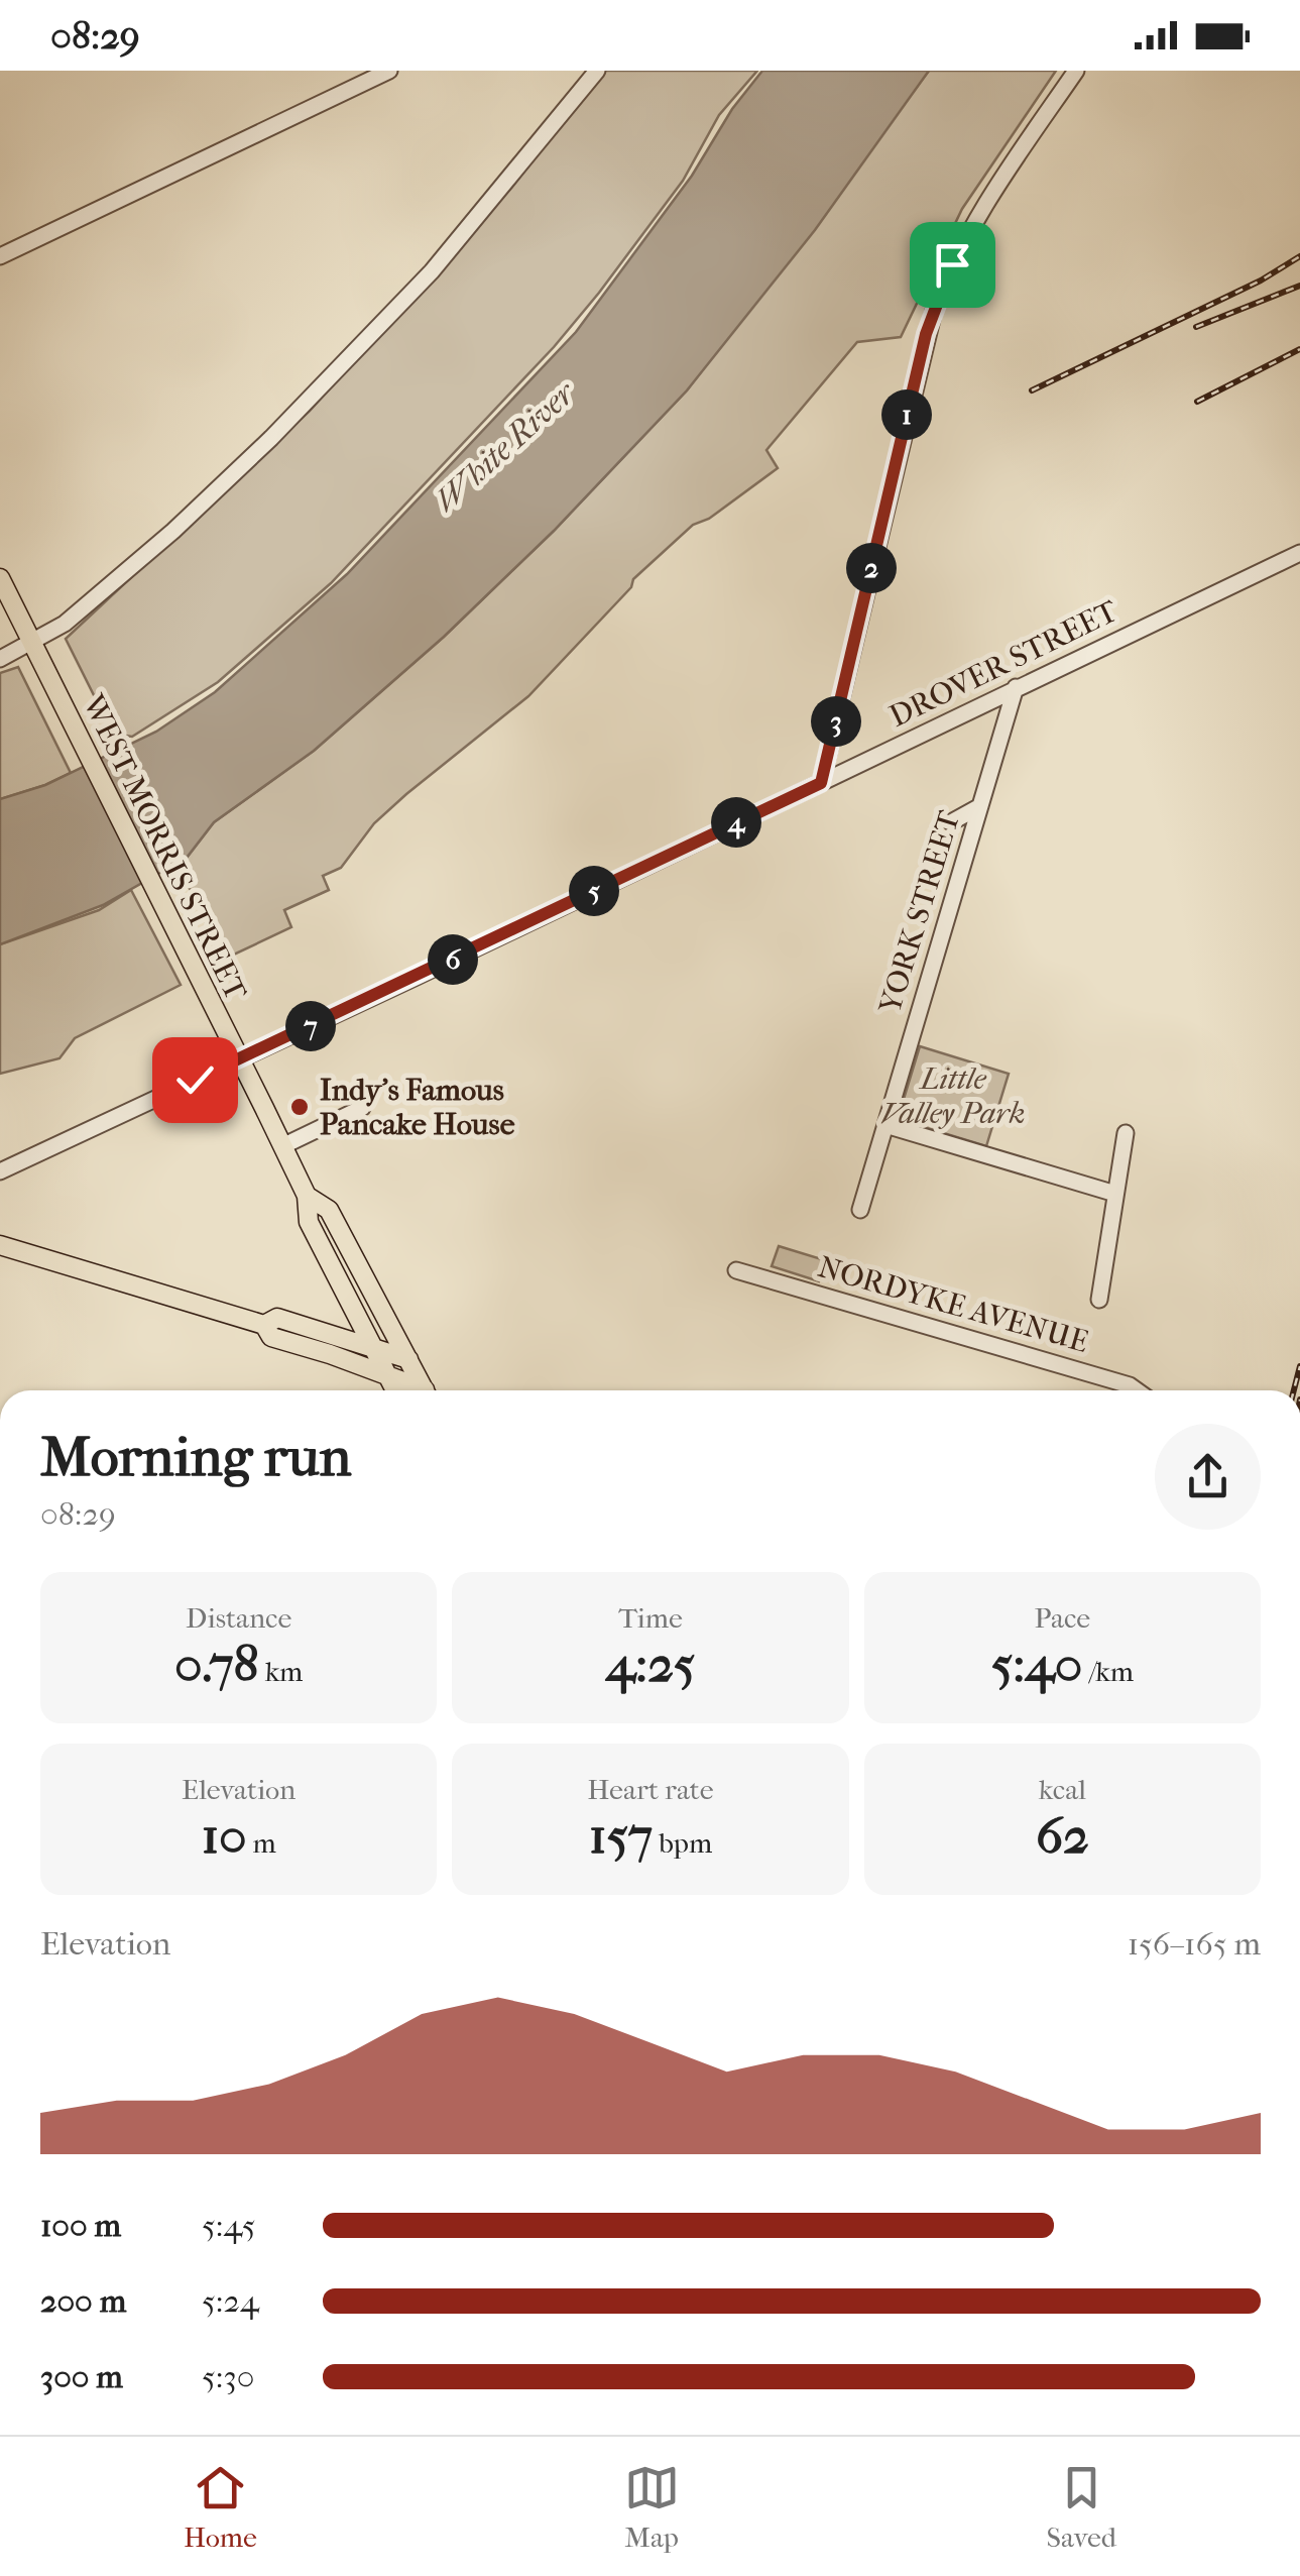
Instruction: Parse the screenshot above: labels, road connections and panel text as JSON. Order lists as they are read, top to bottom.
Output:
{
  "streets": {
    "main road": ["WEST MORRIS STREET"],
    "street": ["DROVER STREET", "YORK STREET", "NORDYKE AVENUE"]
  },
  "crossings": [
    ["DROVER STREET", "WEST MORRIS STREET"],
    ["DROVER STREET", "YORK STREET"]
  ],
  "water": ["White River"],
  "parks": ["Little Valley Park"],
  "places": ["Indy's Famous Pancake House"],
  "page": {
    "status": "08:29",
    "pins": [
      "1",
      "2",
      "3",
      "4",
      "5",
      "6",
      "7"
    ],
    "heading": ["Morning run", "08:29"],
    "stats": [
      ["Distance", "0.78 km"],
      ["Time", "4:25"],
      ["Pace", "5:40 /km"],
      ["Elevation", "10 m"],
      ["Heart rate", "157 bpm"],
      ["kcal", "62"]
    ],
    "chart": ["Elevation", "156–165 m"],
    "list": [
      {
        "name": "100 m",
        "note": "5:45"
      },
      {
        "name": "200 m",
        "note": "5:24"
      },
      {
        "name": "300 m",
        "note": "5:30"
      }
    ],
    "tabs": ["Home", "Map", "Saved"]
  }
}
